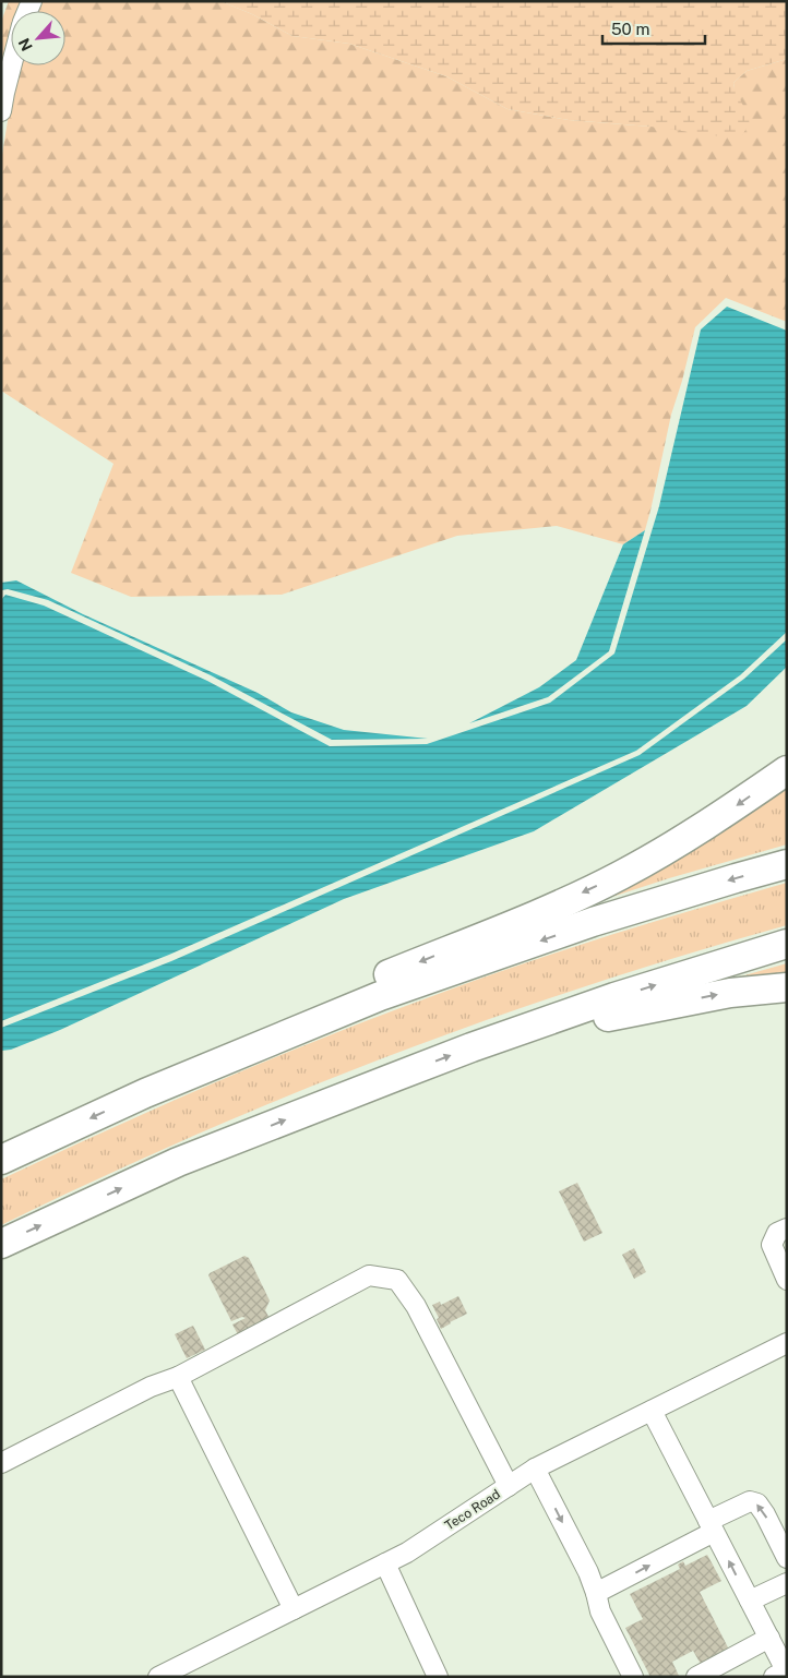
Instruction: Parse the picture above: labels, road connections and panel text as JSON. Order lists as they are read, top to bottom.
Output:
{
  "streets": {
    "street": ["Teco Road"]
  },
  "scale_bar": "50 m",
  "north": "bottom left"
}
